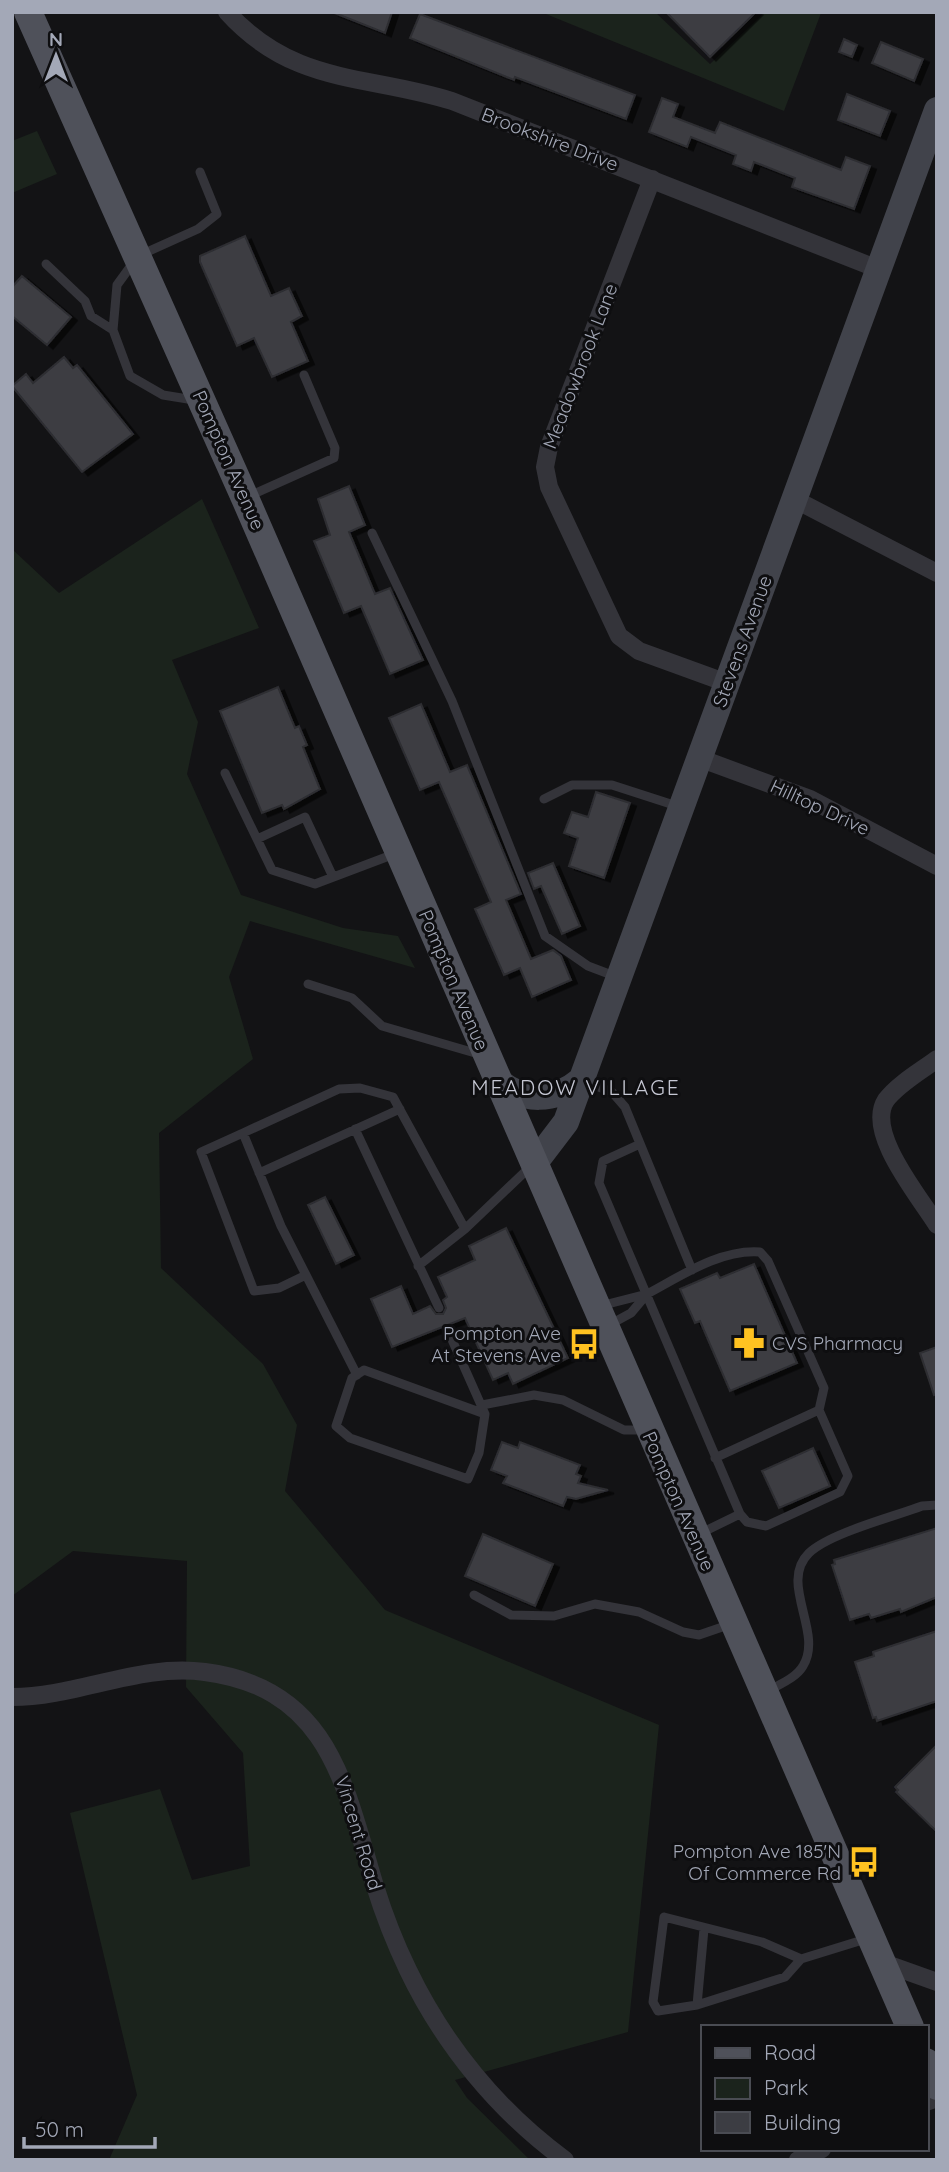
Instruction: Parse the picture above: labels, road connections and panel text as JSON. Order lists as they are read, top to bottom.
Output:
{
  "streets": {
    "main road": ["Pompton Avenue", "Stevens Avenue"],
    "street": [
      "Brookshire Drive",
      "Meadowbrook Lane",
      "Hilltop Drive",
      "Vincent Road"
    ]
  },
  "crossings": [
    ["Brookshire Drive", "Meadowbrook Lane"],
    ["Brookshire Drive", "Stevens Avenue"],
    ["Meadowbrook Lane", "Stevens Avenue"],
    ["Pompton Avenue", "Stevens Avenue"],
    ["Stevens Avenue", "Hilltop Drive"]
  ],
  "districts": ["MEADOW VILLAGE"],
  "places": {
    "pharmacy": ["CVS Pharmacy"],
    "bus stop": ["Pompton Ave At Stevens Ave", "Pompton Ave 185'N Of Commerce Rd"]
  },
  "legend": ["Road", "Park", "Building"],
  "scale_bar": "50 m",
  "north": "top"
}
